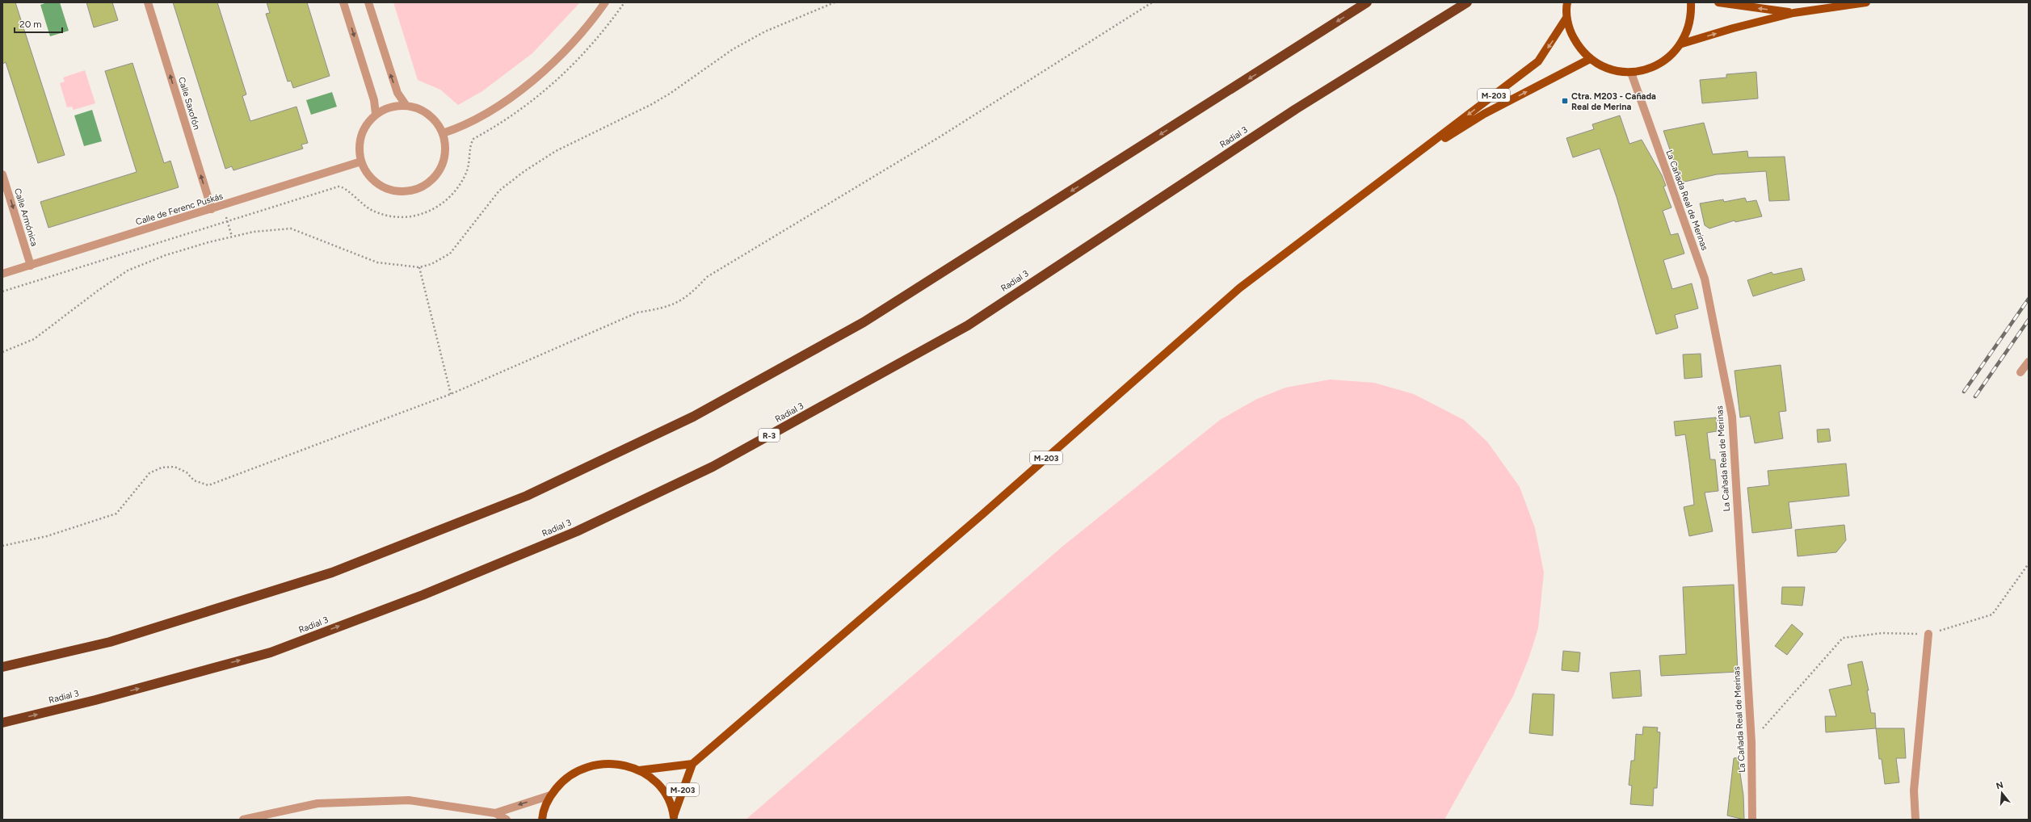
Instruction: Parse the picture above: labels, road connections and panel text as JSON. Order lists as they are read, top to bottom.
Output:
{
  "streets": {
    "highway": ["Radial 3", "R-3"],
    "main road": ["M-203"],
    "street": [
      "Calle Saxofón",
      "La Cañada Real de Merinas",
      "Calle de Ferenc Puskás",
      "Calle Armónica"
    ]
  },
  "crossings": [
    ["M-203", "La Cañada Real de Merinas"],
    ["Calle Saxofón", "Calle de Ferenc Puskás"],
    ["Calle de Ferenc Puskás", "Calle Armónica"]
  ],
  "one_way": ["Calle Saxofón", "Calle Armónica"],
  "places": {
    "transit": ["Ctra. M203 - Cañada Real de Merina"]
  },
  "scale_bar": "20 m",
  "north": "top"
}
